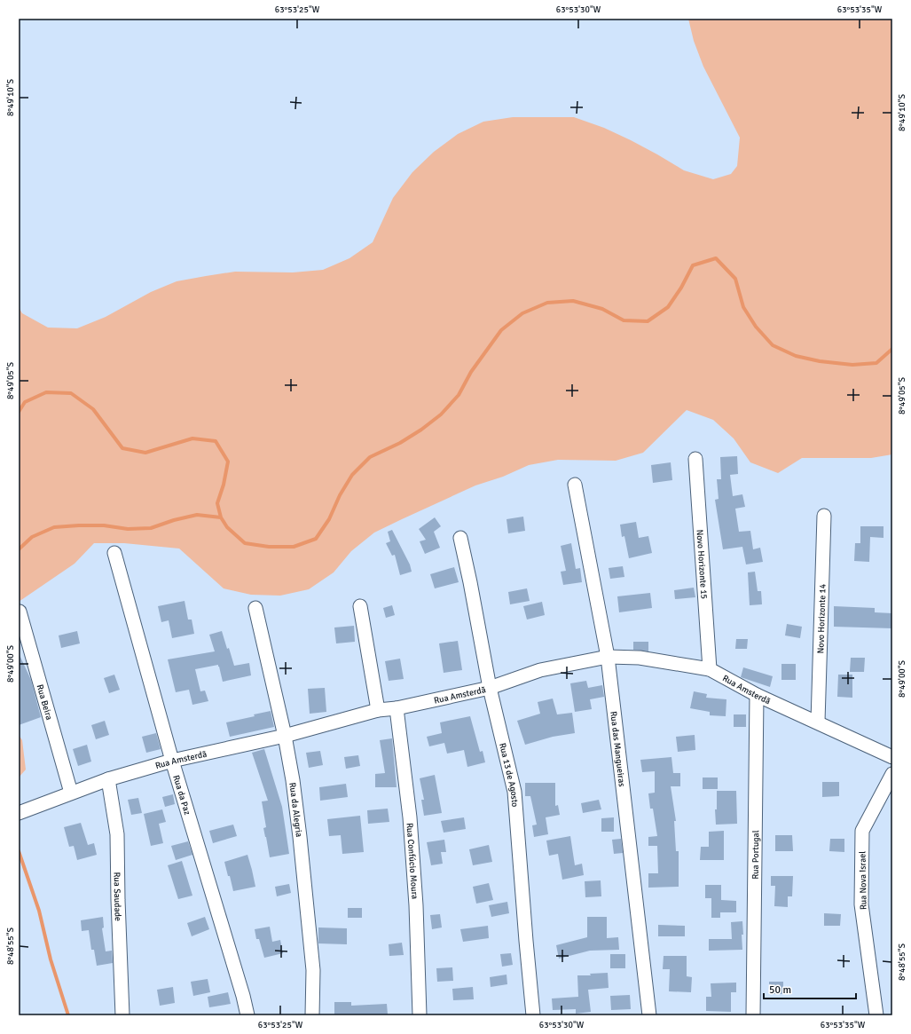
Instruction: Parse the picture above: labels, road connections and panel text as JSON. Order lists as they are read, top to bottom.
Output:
{
  "streets": {
    "street": [
      "Novo Horizonte 15",
      "Novo Horizonte 14",
      "Rua Amsterdã",
      "Rua Beira",
      "Rua das Mangueiras",
      "Rua 13 de Agosto",
      "Rua da Paz",
      "Rua da Alegria",
      "Rua Portugal",
      "Rua Confúcio Moura",
      "Rua Nova Israel",
      "Rua Saudade"
    ]
  },
  "crossings": [
    ["Novo Horizonte 15", "Rua Amsterdã"],
    ["Novo Horizonte 14", "Rua Amsterdã"],
    ["Rua Amsterdã", "Rua Beira"],
    ["Rua Amsterdã", "Rua das Mangueiras"],
    ["Rua Amsterdã", "Rua 13 de Agosto"],
    ["Rua Amsterdã", "Rua da Paz"],
    ["Rua Amsterdã", "Rua da Alegria"],
    ["Rua Amsterdã", "Rua Portugal"],
    ["Rua Amsterdã", "Rua Confúcio Moura"],
    ["Rua Amsterdã", "Rua Saudade"]
  ],
  "scale_bar": "50 m",
  "coordinates": [
    "63°53'25\"W",
    "63°53'30\"W",
    "63°53'35\"W",
    "8°49'10\"S",
    "8°49'05\"S",
    "8°49'00\"S",
    "8°48'55\"S"
  ]
}
